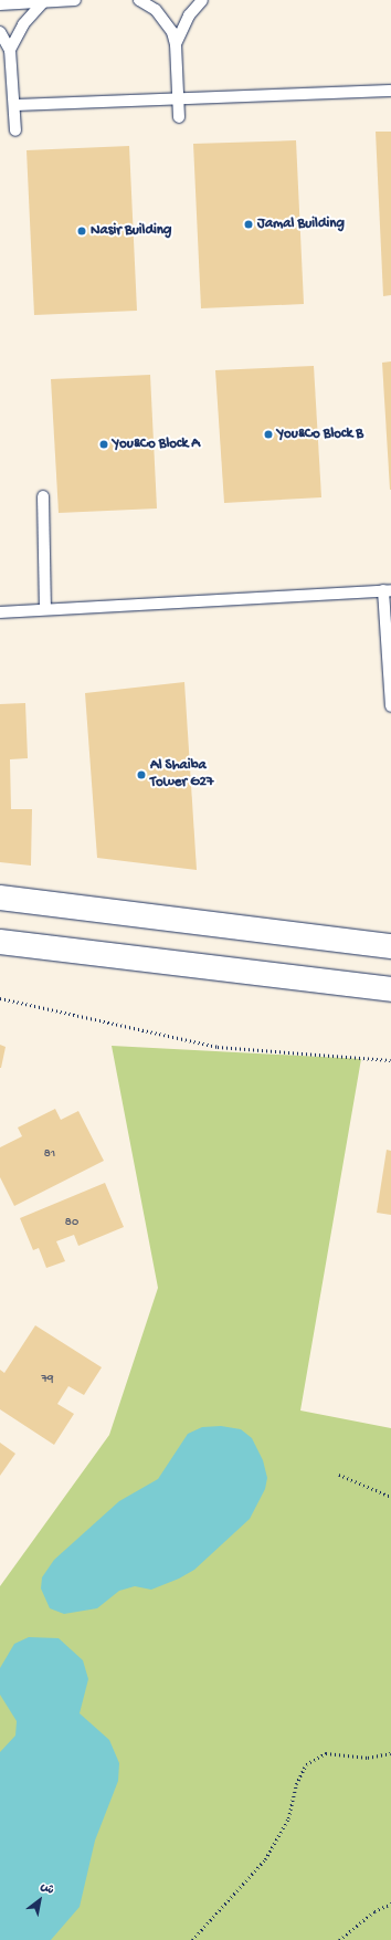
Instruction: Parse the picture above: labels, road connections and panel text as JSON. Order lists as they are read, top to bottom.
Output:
{
  "places": [
    "Jamal Building",
    "Nasir Building",
    "You&Co Block B",
    "You&Co Block A",
    "Al Shaiba Tower G27"
  ],
  "house_numbers": ["81", "80", "79"],
  "north": "top right"
}
